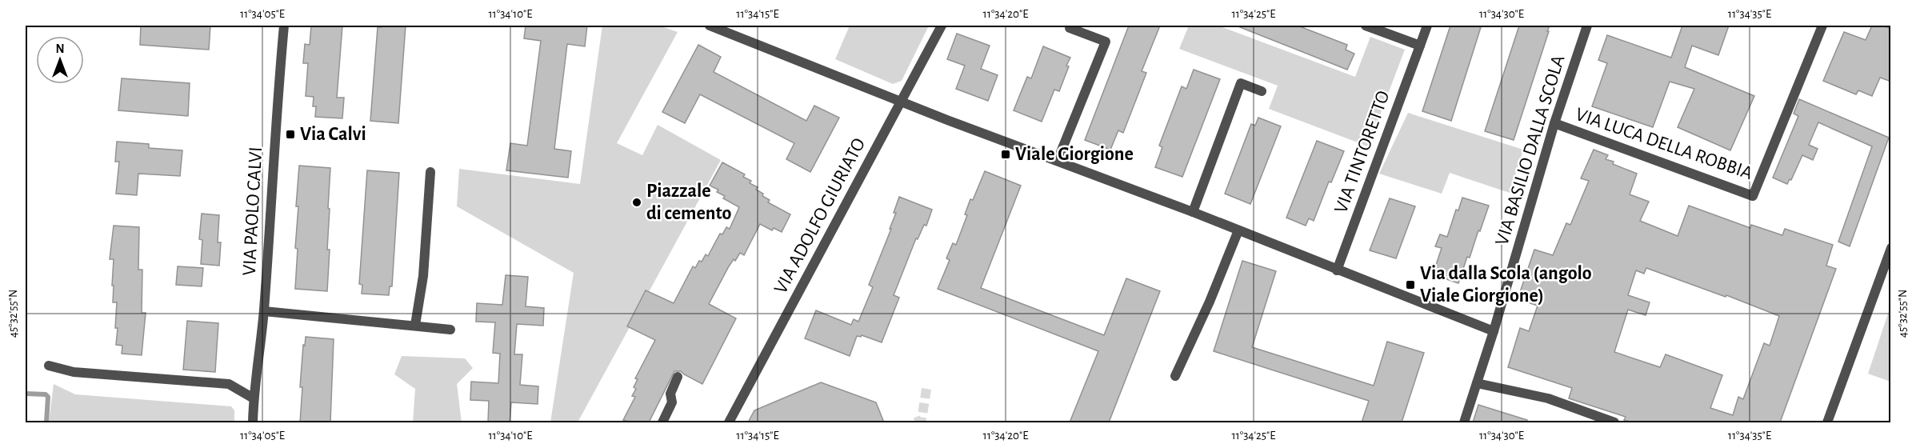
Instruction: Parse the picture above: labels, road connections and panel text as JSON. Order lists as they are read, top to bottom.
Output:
{
  "streets": {
    "street": [
      "VIA LUCA DELLA ROBBIA",
      "VIA BASILIO DALLA SCOLA",
      "VIA TINTORETTO",
      "VIA PAOLO CALVI",
      "VIA ADOLFO GIURIATO"
    ]
  },
  "crossings": [
    ["VIA LUCA DELLA ROBBIA", "VIA BASILIO DALLA SCOLA"]
  ],
  "places": {
    "transit": ["Via Calvi", "Viale Giorgione", "Via dalla Scola (angolo Viale Giorgione)"],
    "other": ["Piazzale di cemento"]
  },
  "north": "top",
  "coordinates": [
    "11°34'05\"E",
    "11°34'10\"E",
    "11°34'15\"E",
    "11°34'20\"E",
    "11°34'25\"E",
    "11°34'30\"E",
    "11°34'35\"E",
    "45°32'55\"N"
  ]
}
